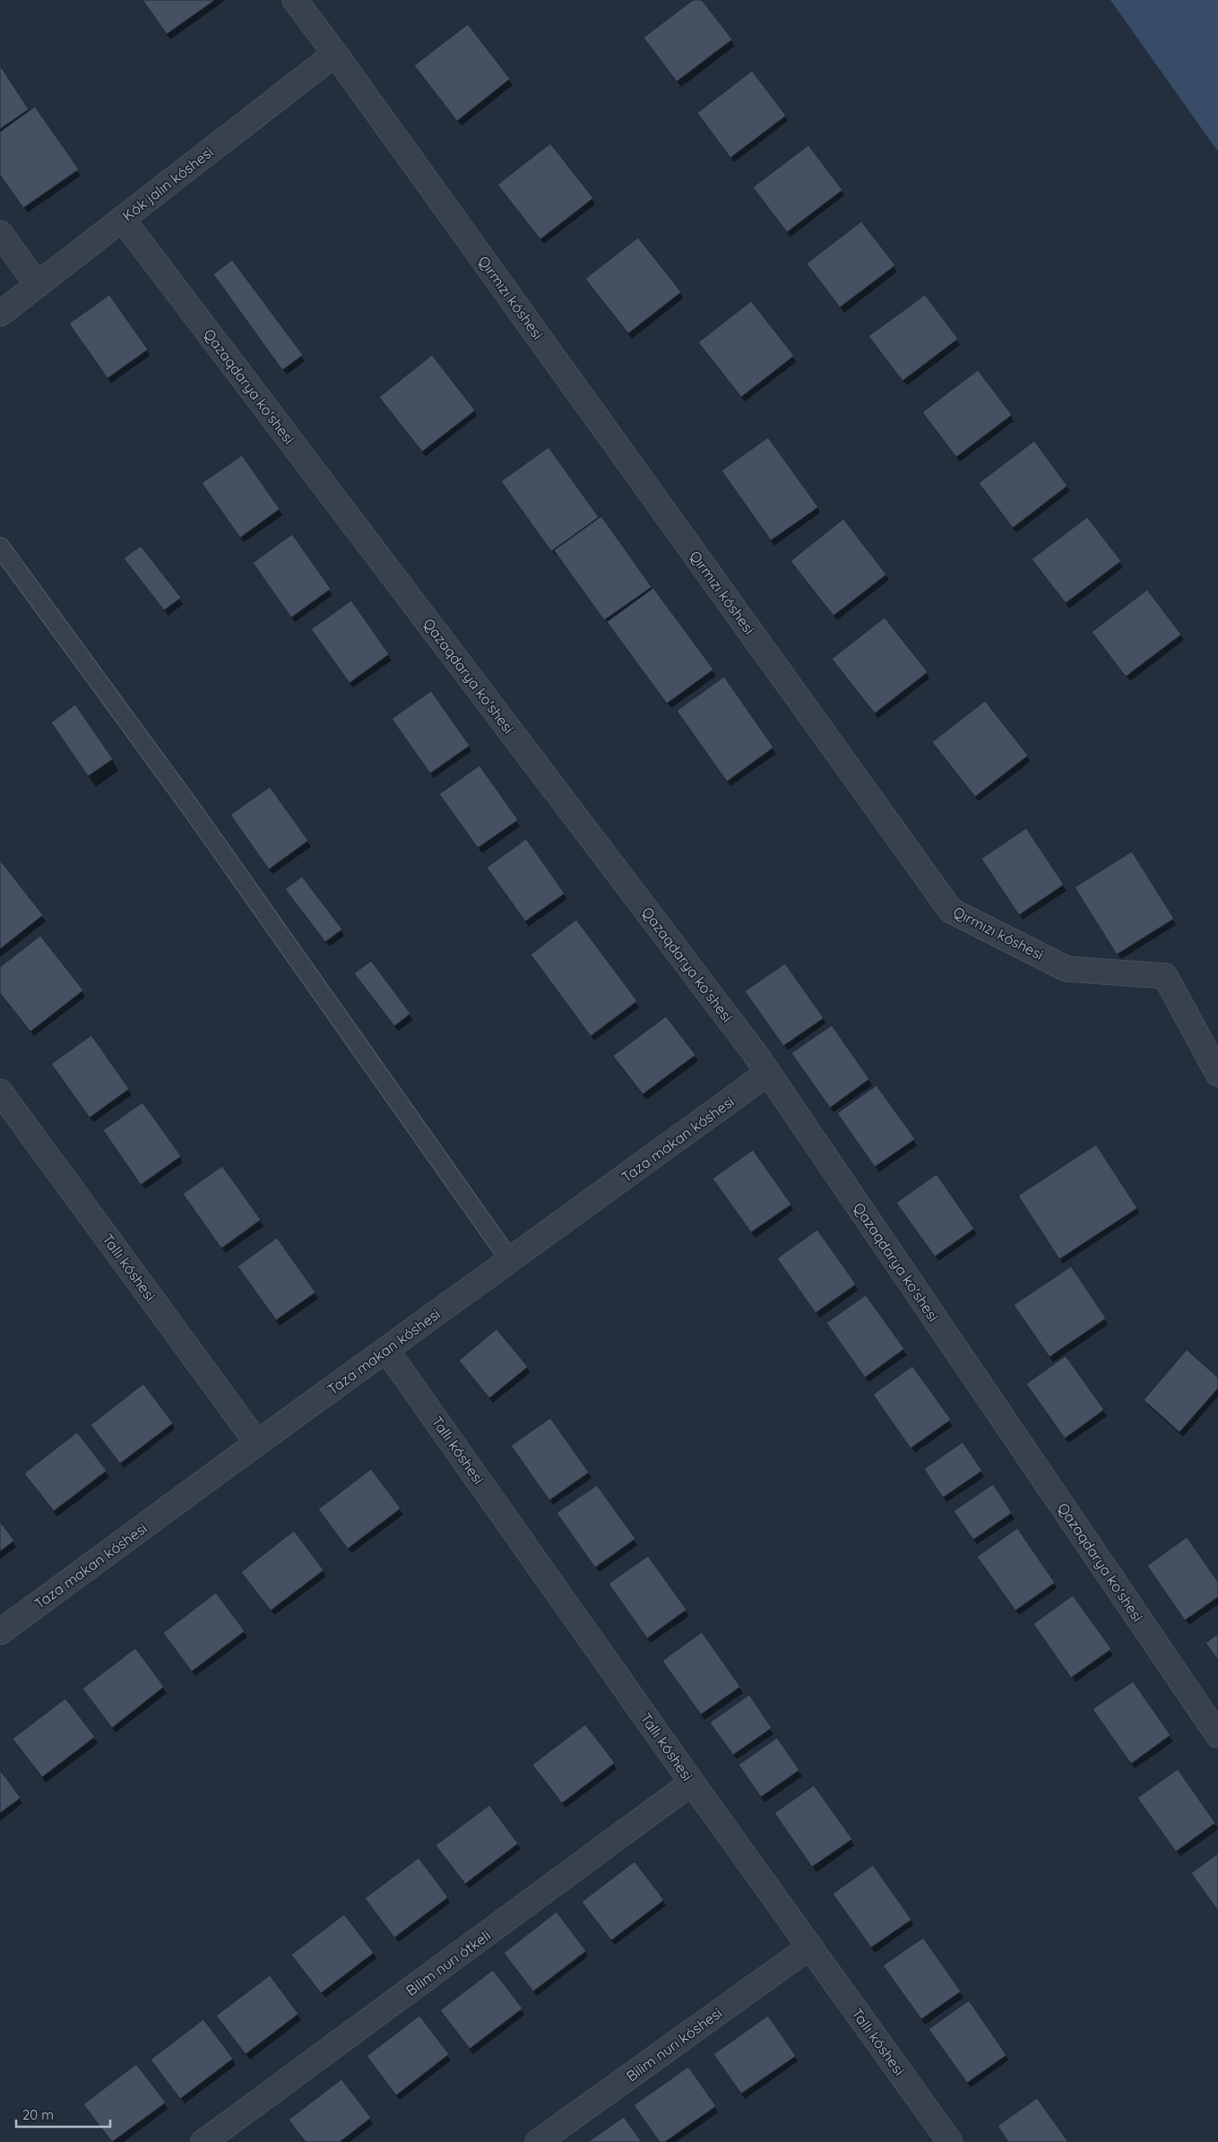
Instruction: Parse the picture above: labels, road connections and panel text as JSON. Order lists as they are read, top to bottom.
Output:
{
  "streets": {
    "street": [
      "Kók jalın kóshesi",
      "Qırmızı kóshesi",
      "Qazaqdarya ko'shesi",
      "Taza makan kóshesi",
      "Tallı kóshesi",
      "Bilim nurı ótkeli",
      "Bilim nurı kóshesi"
    ]
  },
  "crossings": [
    ["Kók jalın kóshesi", "Qırmızı kóshesi"],
    ["Kók jalın kóshesi", "Qazaqdarya ko'shesi"],
    ["Qazaqdarya ko'shesi", "Taza makan kóshesi"],
    ["Taza makan kóshesi", "Tallı kóshesi"],
    ["Tallı kóshesi", "Bilim nurı ótkeli"],
    ["Tallı kóshesi", "Bilim nurı kóshesi"]
  ],
  "scale_bar": "20 m"
}
